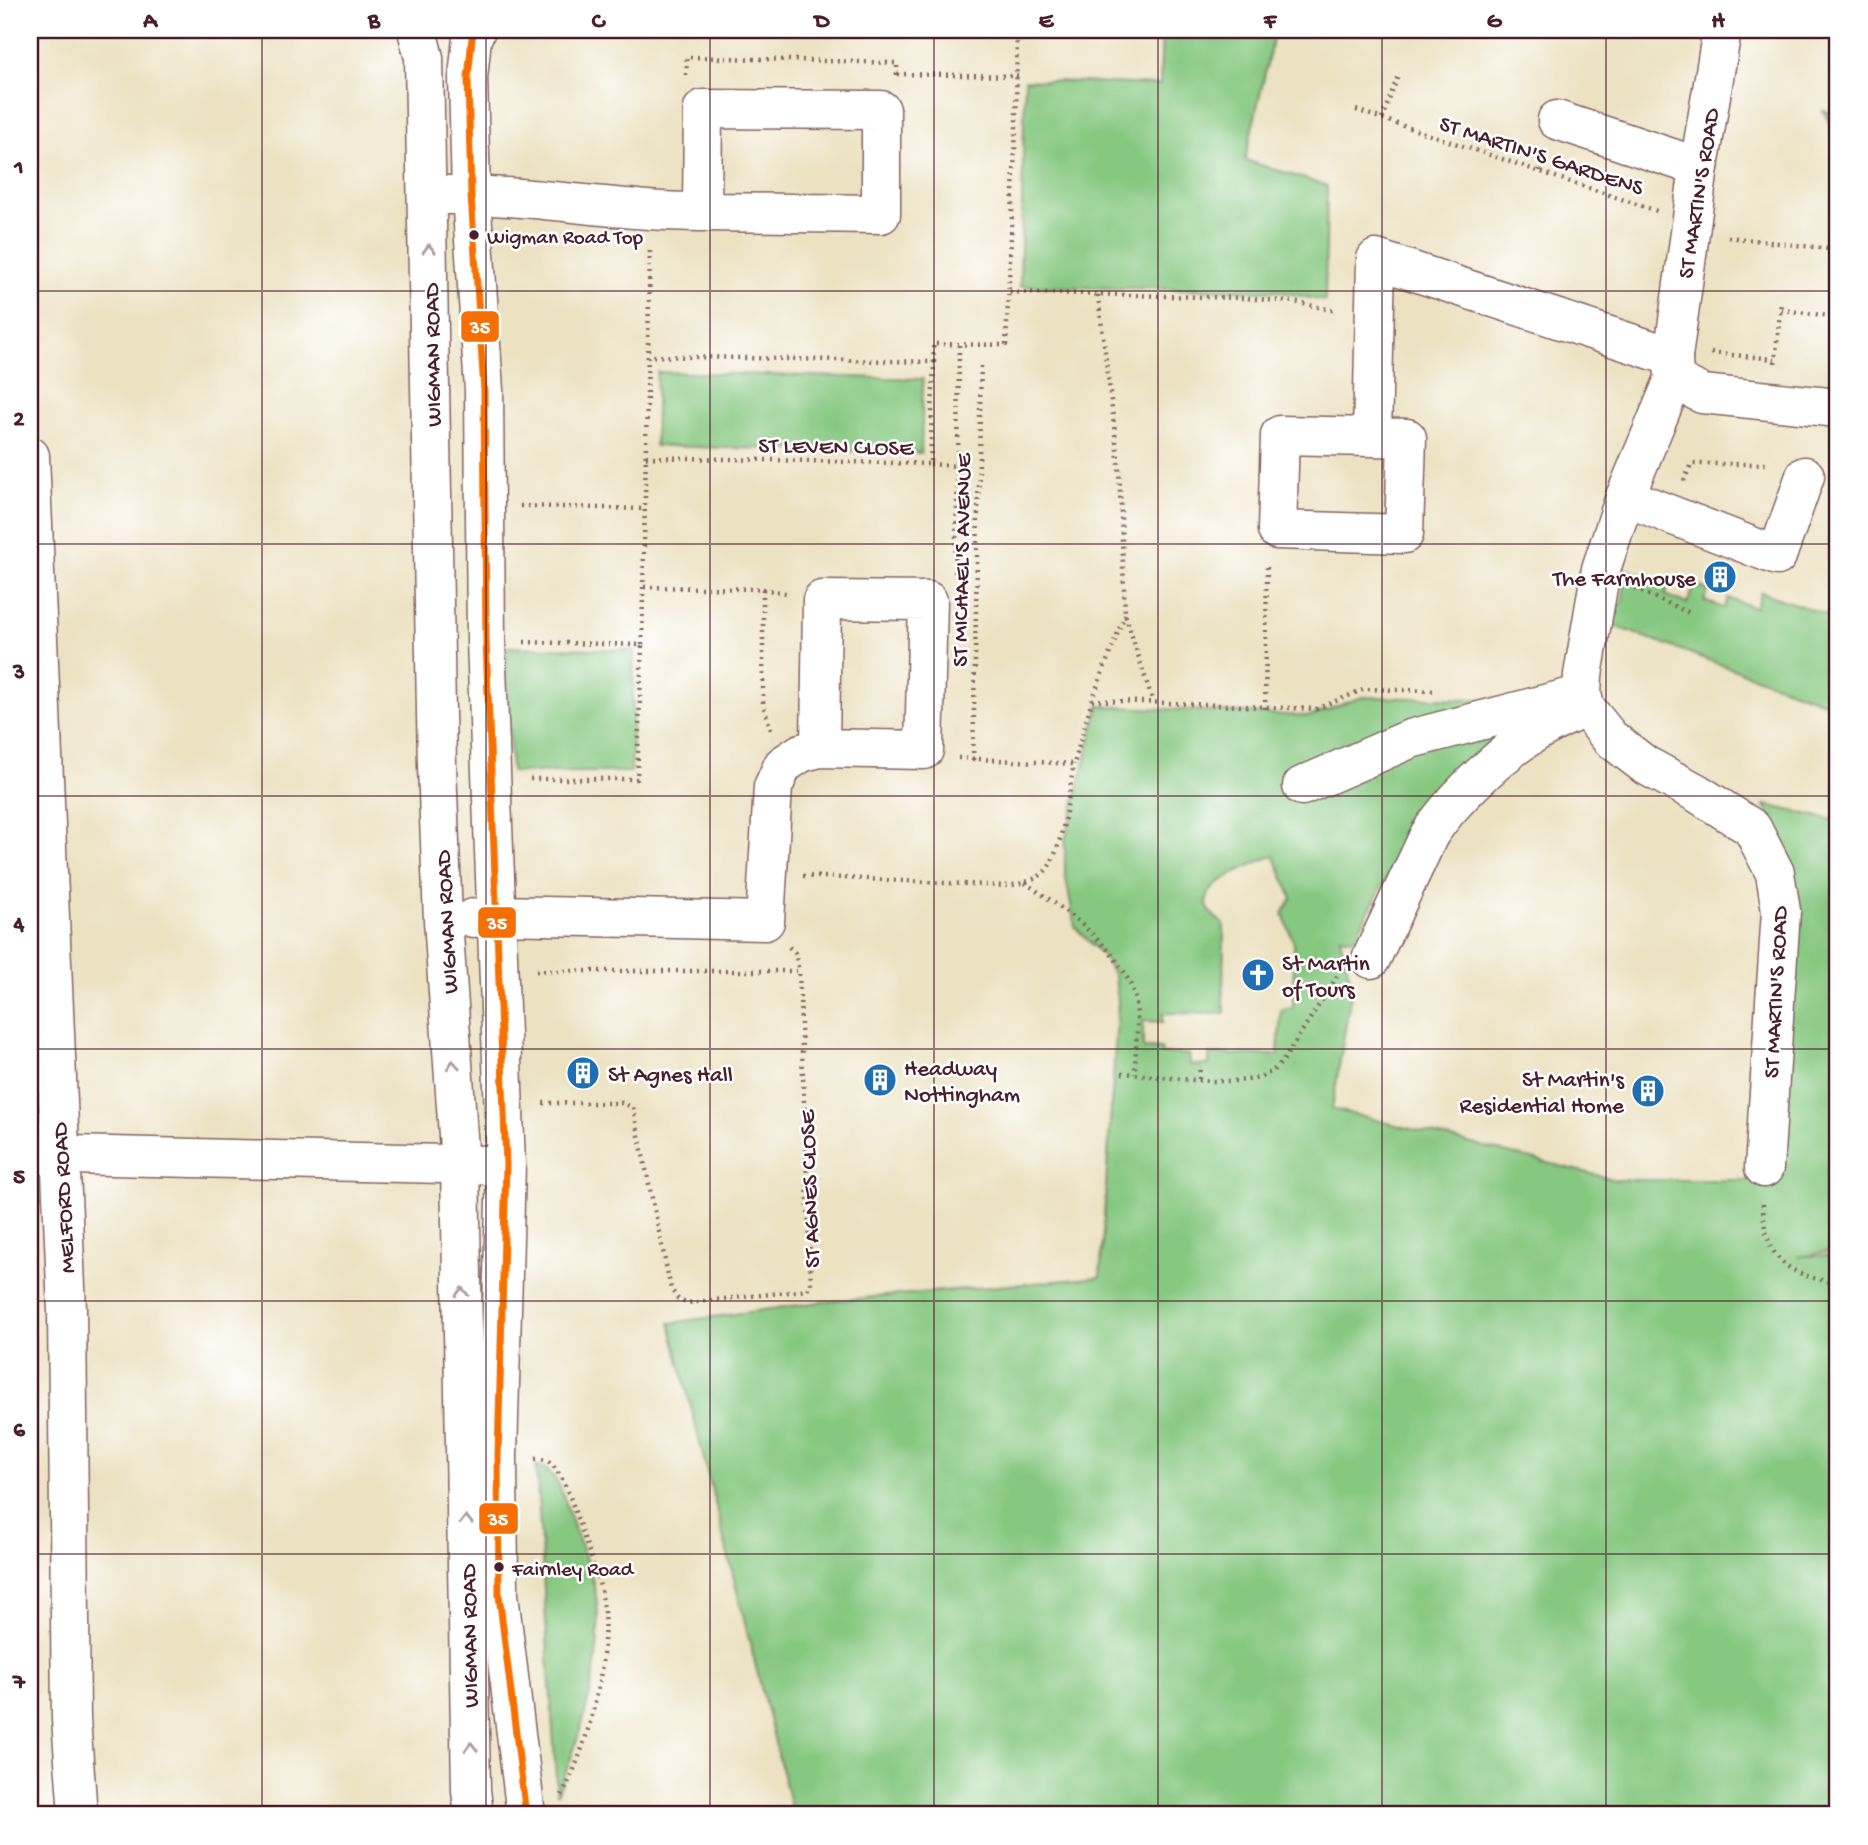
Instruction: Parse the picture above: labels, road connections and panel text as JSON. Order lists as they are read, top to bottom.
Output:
{
  "streets": {
    "street": ["ST MARTIN'S ROAD", "WIGMAN ROAD", "MELFORD ROAD"],
    "path": [
      "ST MARTIN'S GARDENS",
      "ST LEVEN CLOSE",
      "ST MICHAEL'S AVENUE",
      "ST AGNES CLOSE"
    ]
  },
  "crossings": [
    ["ST MARTIN'S GARDENS", "ST MARTIN'S ROAD"],
    ["WIGMAN ROAD", "ST AGNES CLOSE"]
  ],
  "places": {
    "other": ["Wigman Road Top", "Fairnley Road"],
    "building": [
      "The Farmhouse",
      "St Agnes Hall",
      "Headway Nottingham",
      "St Martin's Residential Home"
    ],
    "church": ["St Martin of Tours"]
  },
  "lines": ["transit line 35"],
  "grid": {
    "columns": [
      "A",
      "B",
      "C",
      "D",
      "E",
      "F",
      "G",
      "H"
    ],
    "rows": [
      "1",
      "2",
      "3",
      "4",
      "5",
      "6",
      "7"
    ]
  }
}
